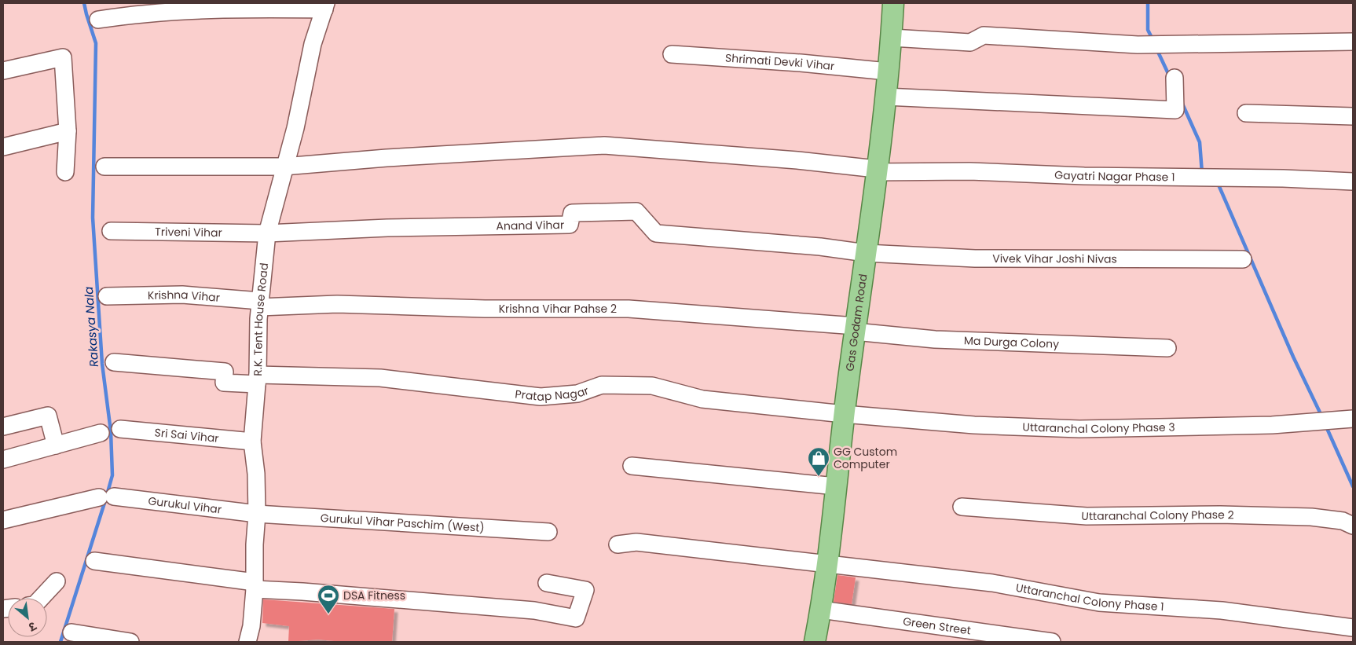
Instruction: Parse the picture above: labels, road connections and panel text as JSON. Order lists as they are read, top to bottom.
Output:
{
  "streets": {
    "main road": ["Gas Godam Road"],
    "street": [
      "Shrimati Devki Vihar",
      "Gayatri Nagar Phase 1",
      "Anand Vihar",
      "Triveni Vihar",
      "Vivek Vihar Joshi Nivas",
      "Krishna Vihar",
      "Krishna Vihar Pahse 2",
      "R.K. Tent House Road",
      "Ma Durga Colony",
      "Pratap Nagar",
      "Uttaranchal Colony Phase 3",
      "Sri Sai Vihar",
      "Gurukul Vihar",
      "Uttaranchal Colony Phase 2",
      "Gurukul Vihar Paschim (West)",
      "Uttaranchal Colony Phase 1",
      "Green Street"
    ]
  },
  "crossings": [
    ["Shrimati Devki Vihar", "Gas Godam Road"],
    ["Gayatri Nagar Phase 1", "R.K. Tent House Road"],
    ["Gayatri Nagar Phase 1", "Gas Godam Road"],
    ["Anand Vihar", "Triveni Vihar"],
    ["Anand Vihar", "Vivek Vihar Joshi Nivas"],
    ["Anand Vihar", "R.K. Tent House Road"],
    ["Anand Vihar", "Gas Godam Road"],
    ["Triveni Vihar", "R.K. Tent House Road"],
    ["Vivek Vihar Joshi Nivas", "Gas Godam Road"],
    ["Krishna Vihar", "Krishna Vihar Pahse 2"],
    ["Krishna Vihar", "R.K. Tent House Road"],
    ["Krishna Vihar Pahse 2", "R.K. Tent House Road"],
    ["Krishna Vihar Pahse 2", "Gas Godam Road"],
    ["Krishna Vihar Pahse 2", "Ma Durga Colony"],
    ["R.K. Tent House Road", "Pratap Nagar"],
    ["R.K. Tent House Road", "Sri Sai Vihar"],
    ["R.K. Tent House Road", "Gurukul Vihar"],
    ["R.K. Tent House Road", "Gurukul Vihar Paschim (West)"],
    ["Gas Godam Road", "Ma Durga Colony"],
    ["Gas Godam Road", "Pratap Nagar"],
    ["Gas Godam Road", "Uttaranchal Colony Phase 3"],
    ["Gas Godam Road", "Uttaranchal Colony Phase 1"],
    ["Gas Godam Road", "Green Street"],
    ["Pratap Nagar", "Uttaranchal Colony Phase 3"],
    ["Gurukul Vihar", "Gurukul Vihar Paschim (West)"]
  ],
  "water": ["Rakasya Nala"],
  "places": {
    "shop": ["GG Custom Computer"],
    "sports": ["DSA Fitness"]
  },
  "north": "bottom right"
}
